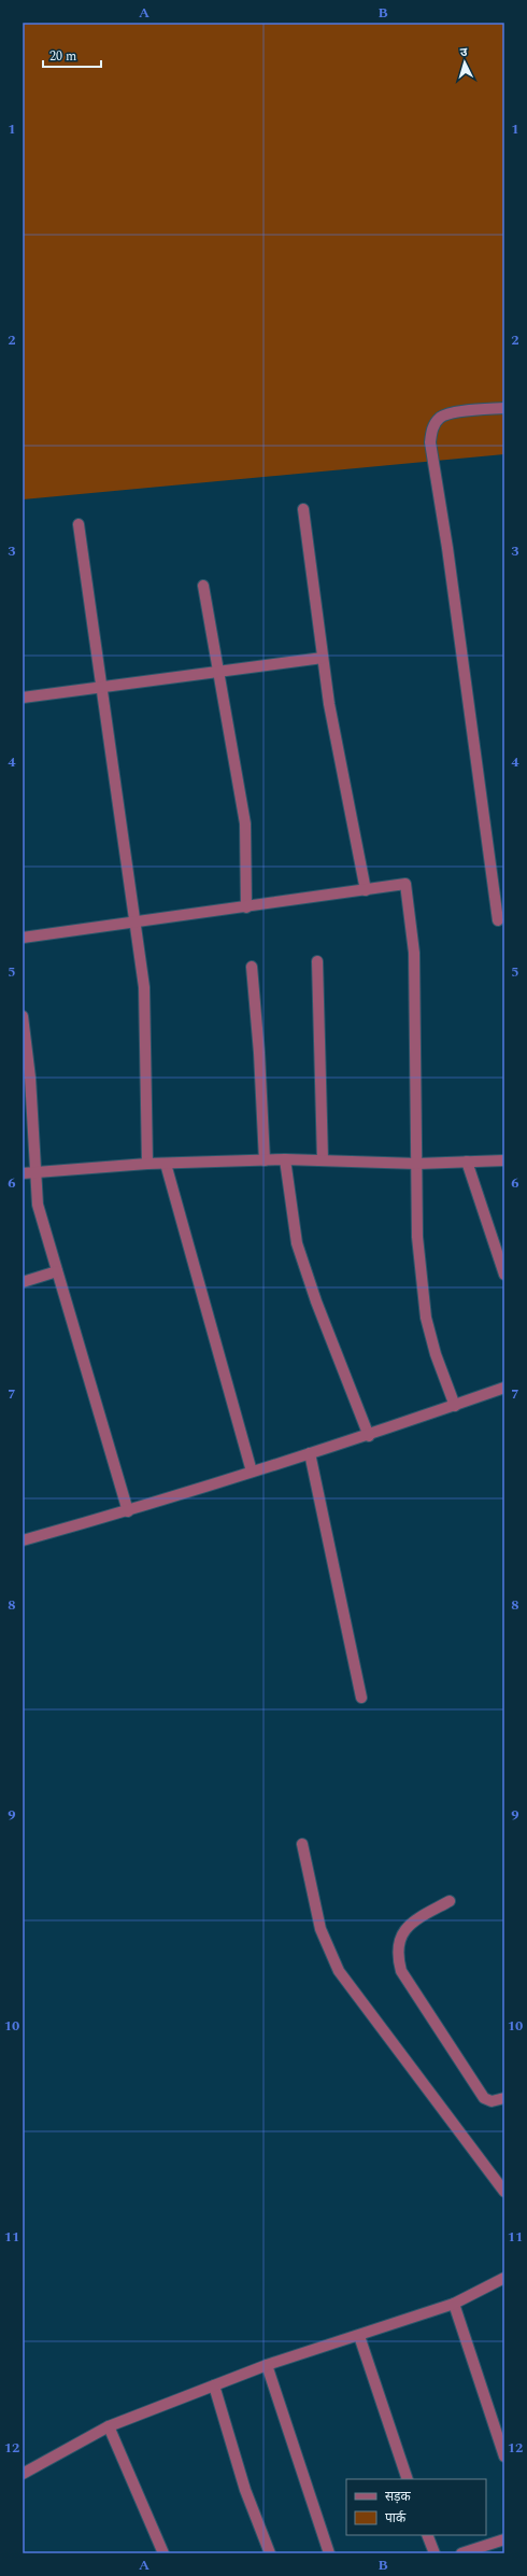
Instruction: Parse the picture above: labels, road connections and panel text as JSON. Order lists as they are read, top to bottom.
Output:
{
  "legend": ["सड़क", "पार्क"],
  "scale_bar": "20 m",
  "north": "top",
  "grid": {
    "columns": ["A", "B"],
    "rows": [
      "1",
      "2",
      "3",
      "4",
      "5",
      "6",
      "7",
      "8",
      "9",
      "10",
      "11",
      "12"
    ]
  }
}
